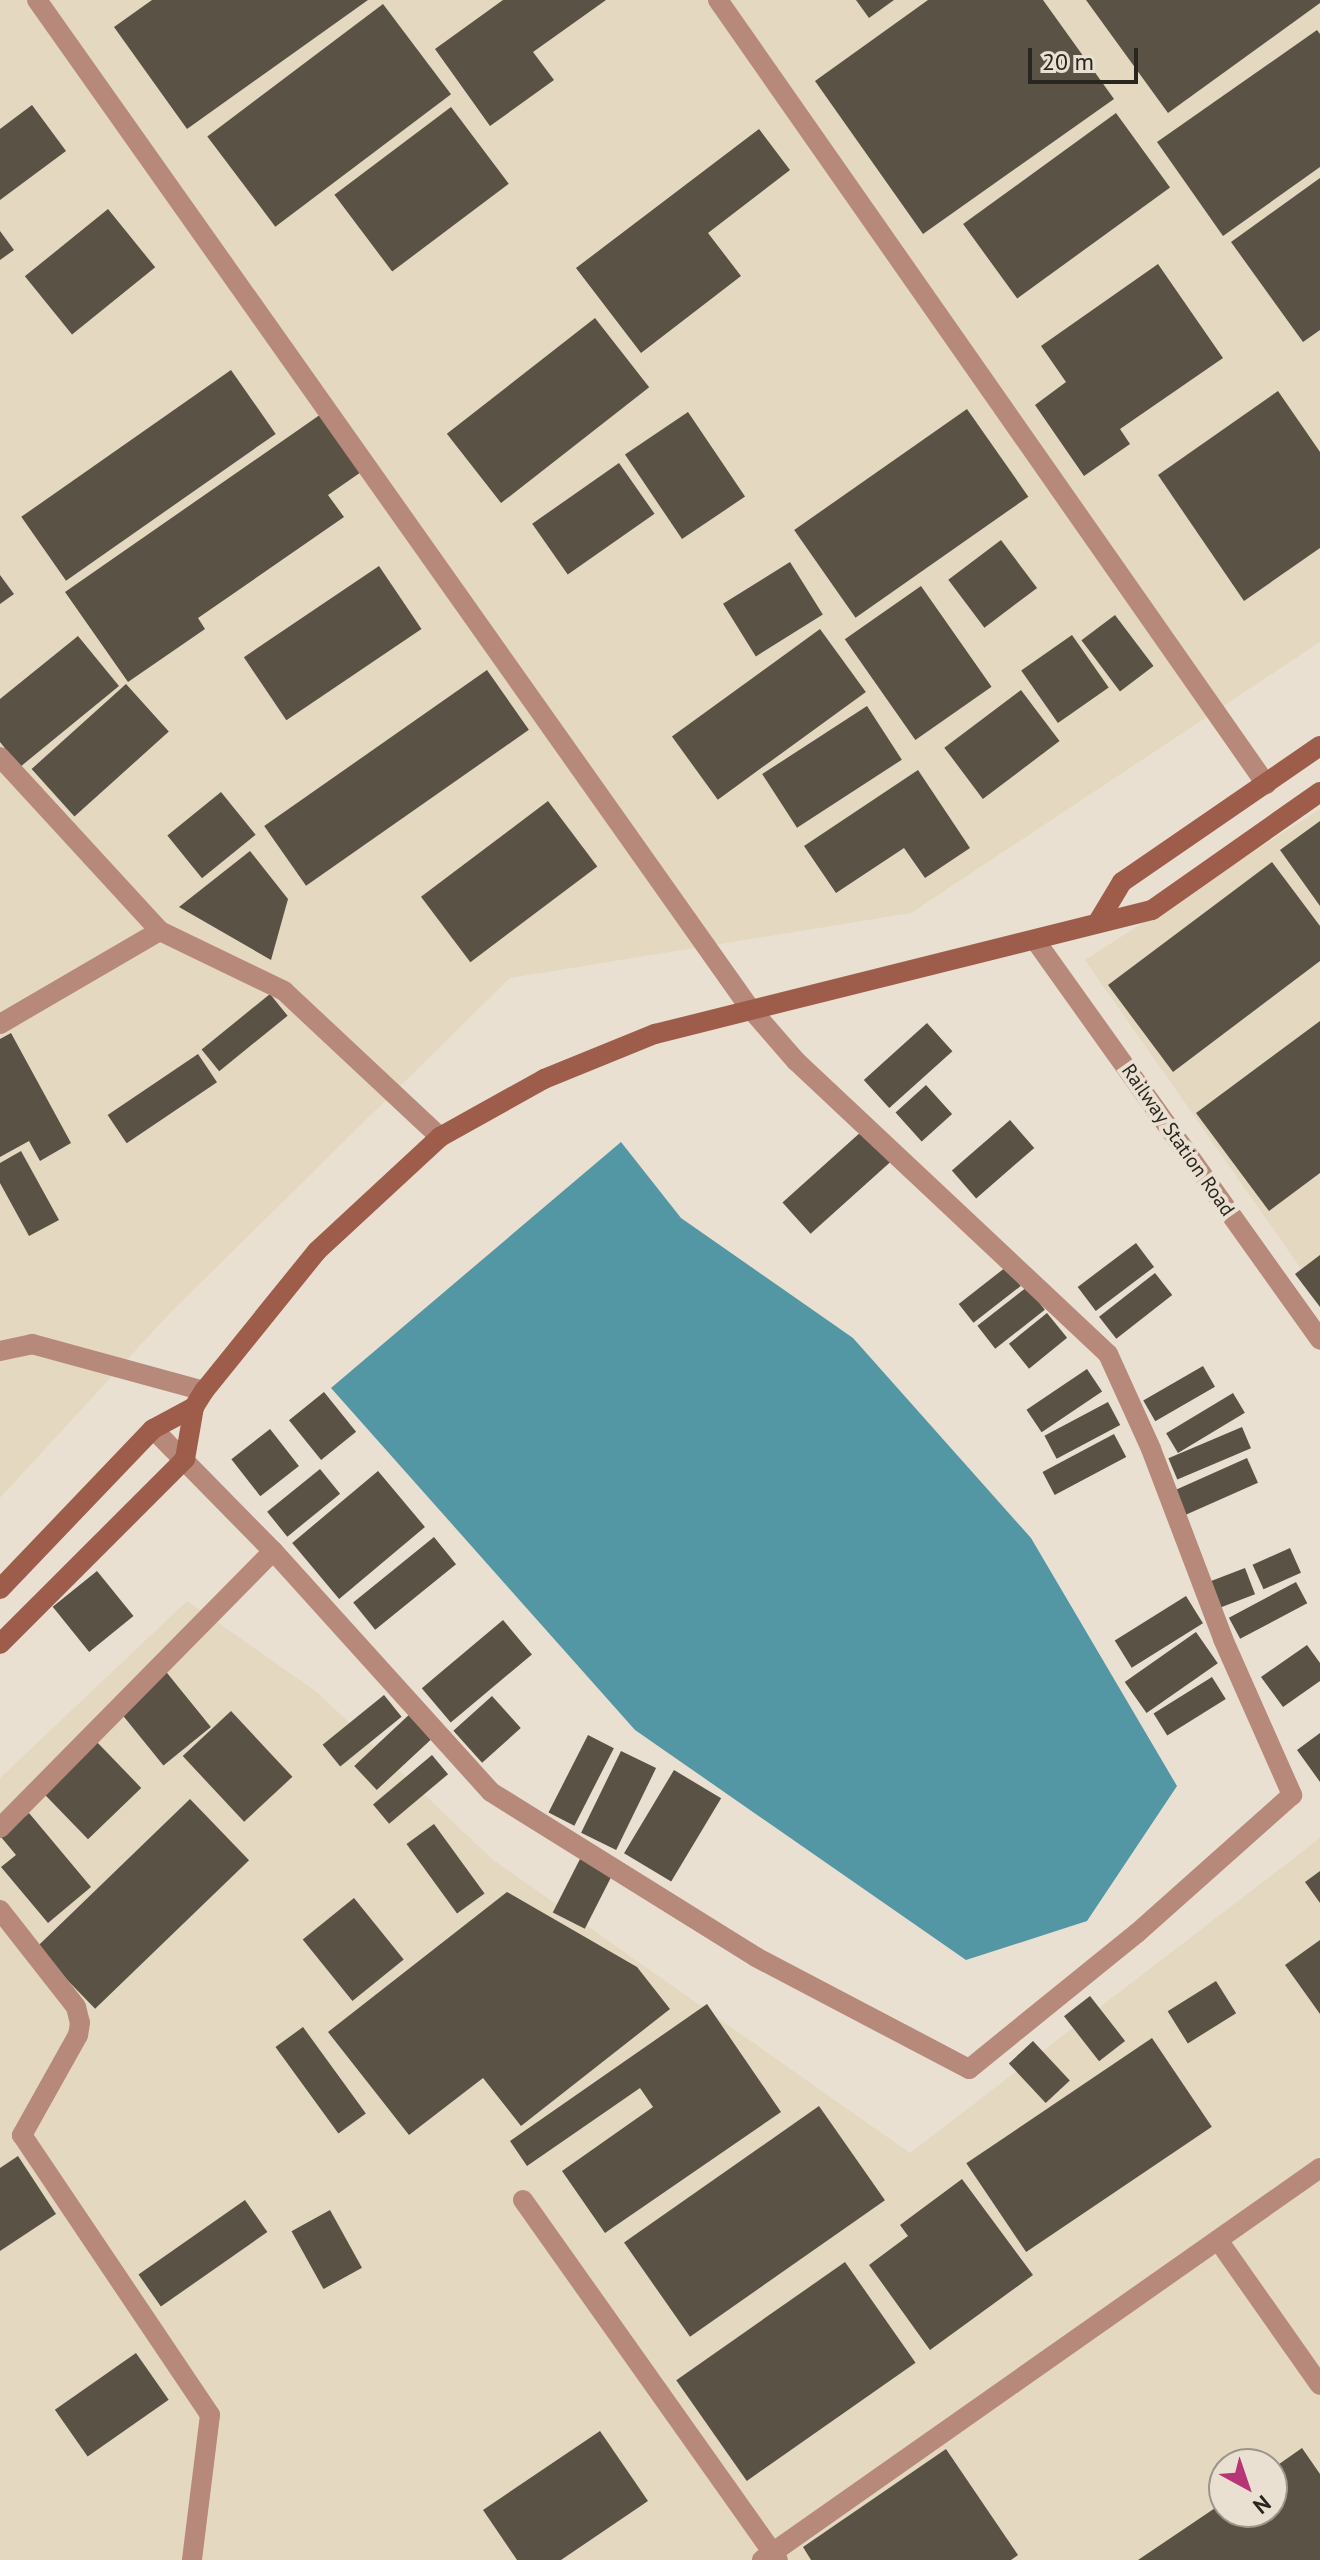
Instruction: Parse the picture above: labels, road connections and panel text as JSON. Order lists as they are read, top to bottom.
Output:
{
  "streets": {
    "street": ["Railway Station Road"]
  },
  "scale_bar": "20 m",
  "north": "bottom right"
}
